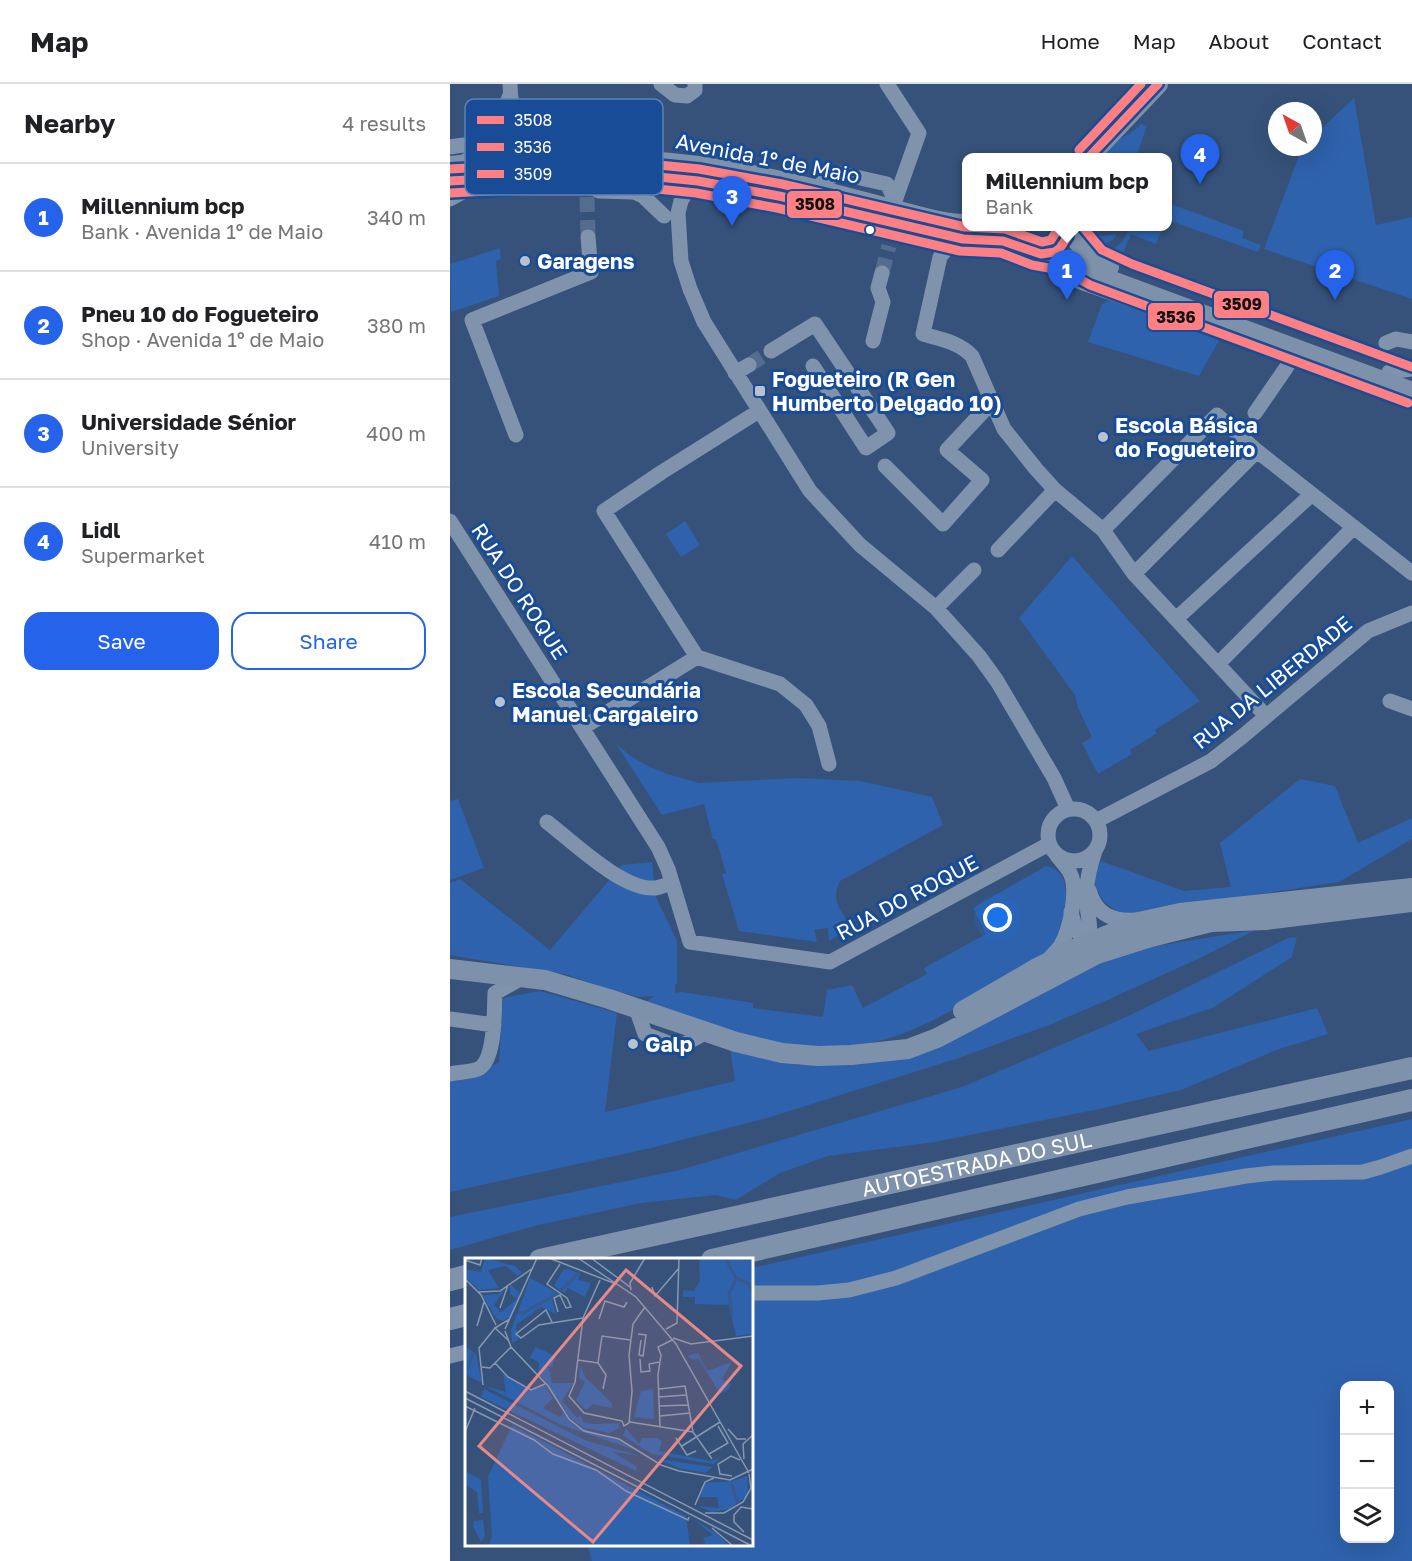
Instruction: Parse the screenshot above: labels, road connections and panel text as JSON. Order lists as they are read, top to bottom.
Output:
{
  "streets": {
    "highway": ["AUTOESTRADA DO SUL"],
    "main road": ["Avenida 1º de Maio"],
    "street": ["RUA DO ROQUE", "RUA DA LIBERDADE"]
  },
  "crossings": [
    ["RUA DO ROQUE", "RUA DA LIBERDADE"]
  ],
  "places": {
    "other": [
      "Garagens",
      "Escola Básica do Fogueteiro",
      "Escola Secundária Manuel Cargaleiro",
      "Galp"
    ],
    "transit": ["Fogueteiro (R Gen Humberto Delgado 10)"]
  },
  "lines": ["transit line 3508", "transit line 3509", "transit line 3536"],
  "legend": ["3508", "3536", "3509"],
  "north": "top left",
  "page": {
    "header": "Map",
    "nav": [
      "Home",
      "Map",
      "About",
      "Contact"
    ],
    "heading": ["Nearby", "4 results"],
    "pins": [
      "4",
      "3",
      "1",
      "2"
    ],
    "popup": ["Millennium bcp", "Bank"],
    "list": [
      {
        "mark": "1",
        "name": "Millennium bcp",
        "note": "Bank · Avenida 1º de Maio",
        "value": "340 m"
      },
      {
        "mark": "2",
        "name": "Pneu 10 do Fogueteiro",
        "note": "Shop · Avenida 1º de Maio",
        "value": "380 m"
      },
      {
        "mark": "3",
        "name": "Universidade Sénior",
        "note": "University",
        "value": "400 m"
      },
      {
        "mark": "4",
        "name": "Lidl",
        "note": "Supermarket",
        "value": "410 m"
      }
    ],
    "buttons": ["Save", "Share"],
    "map_buttons": ["+", "−"]
  }
}
